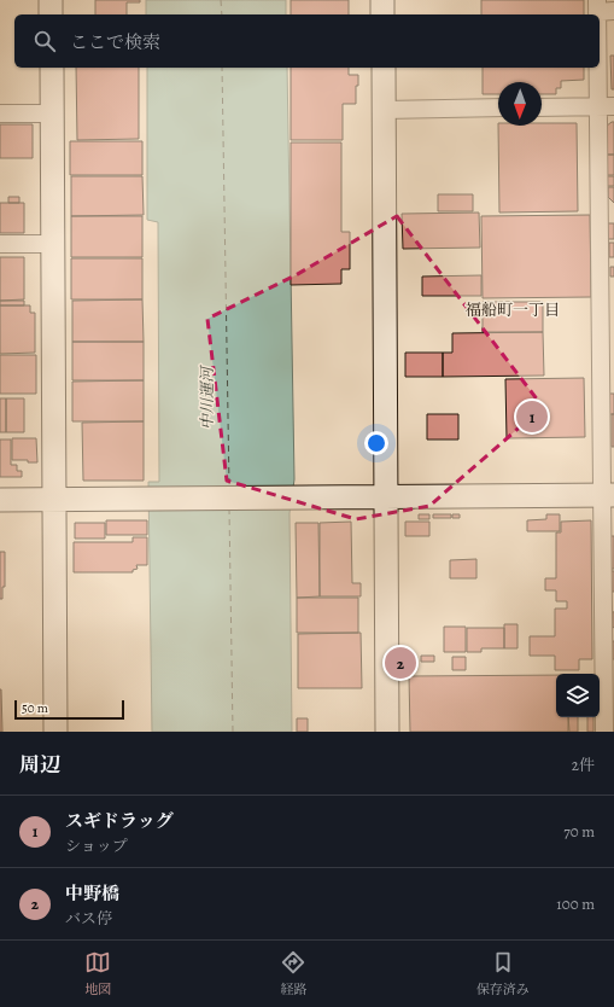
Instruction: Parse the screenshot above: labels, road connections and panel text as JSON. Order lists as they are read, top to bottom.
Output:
{
  "districts": ["福船町一丁目"],
  "water": ["中川運河"],
  "scale_bar": "50 m",
  "north": "bottom",
  "page": {
    "search": "ここで検索",
    "pins": ["1", "2"],
    "scale": "50 m",
    "heading": ["周辺", "2件"],
    "list": [
      {
        "mark": "1",
        "name": "スギドラッグ",
        "note": "ショップ",
        "value": "70 m"
      },
      {
        "mark": "2",
        "name": "中野橋",
        "note": "バス停",
        "value": "100 m"
      }
    ],
    "nav": ["地図", "経路", "保存済み"]
  }
}
